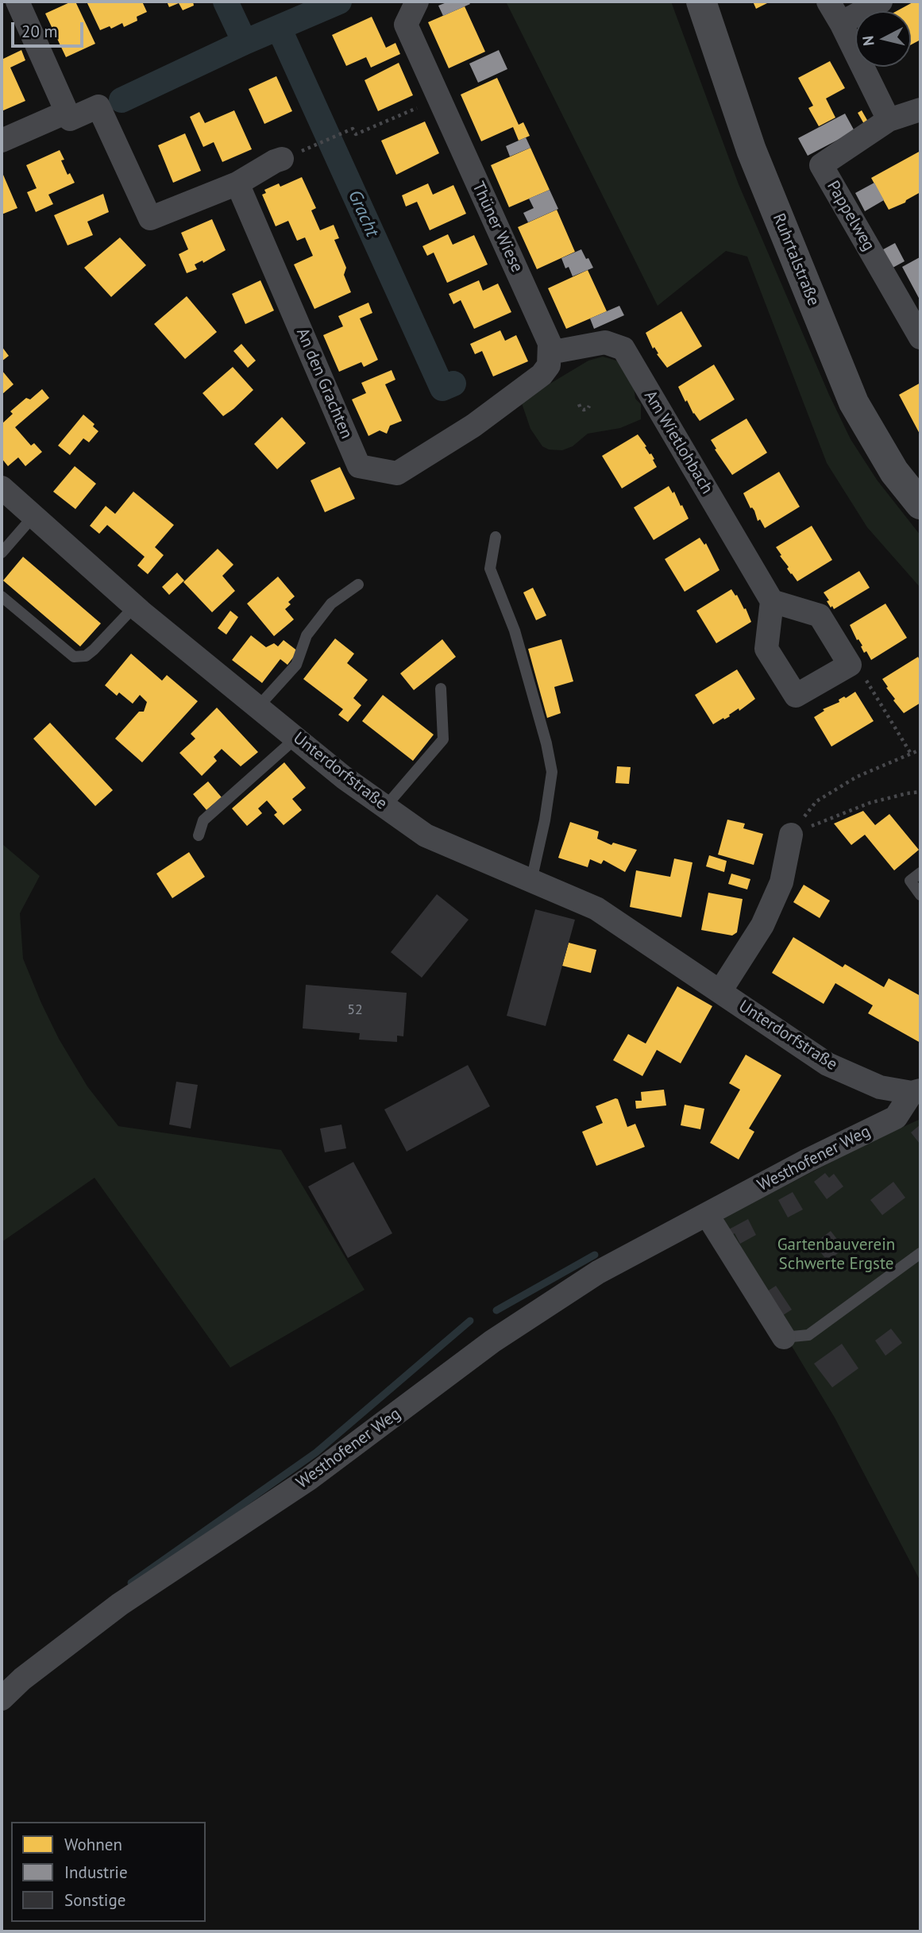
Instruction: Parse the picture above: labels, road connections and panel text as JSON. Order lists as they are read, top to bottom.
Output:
{
  "streets": {
    "main road": ["Ruhrtalstraße"],
    "street": [
      "Pappelweg",
      "Thüner Wiese",
      "An den Grachten",
      "Am Wietlohbach",
      "Unterdorfstraße",
      "Westhofener Weg"
    ]
  },
  "crossings": [
    ["Thüner Wiese", "An den Grachten"],
    ["Thüner Wiese", "Am Wietlohbach"],
    ["An den Grachten", "Am Wietlohbach"],
    ["Unterdorfstraße", "Westhofener Weg"]
  ],
  "water": ["Gracht"],
  "parks": ["Gartenbauverein Schwerte Ergste"],
  "house_numbers": ["52"],
  "legend": ["Wohnen", "Industrie", "Sonstige"],
  "scale_bar": "20 m",
  "north": "left"
}
